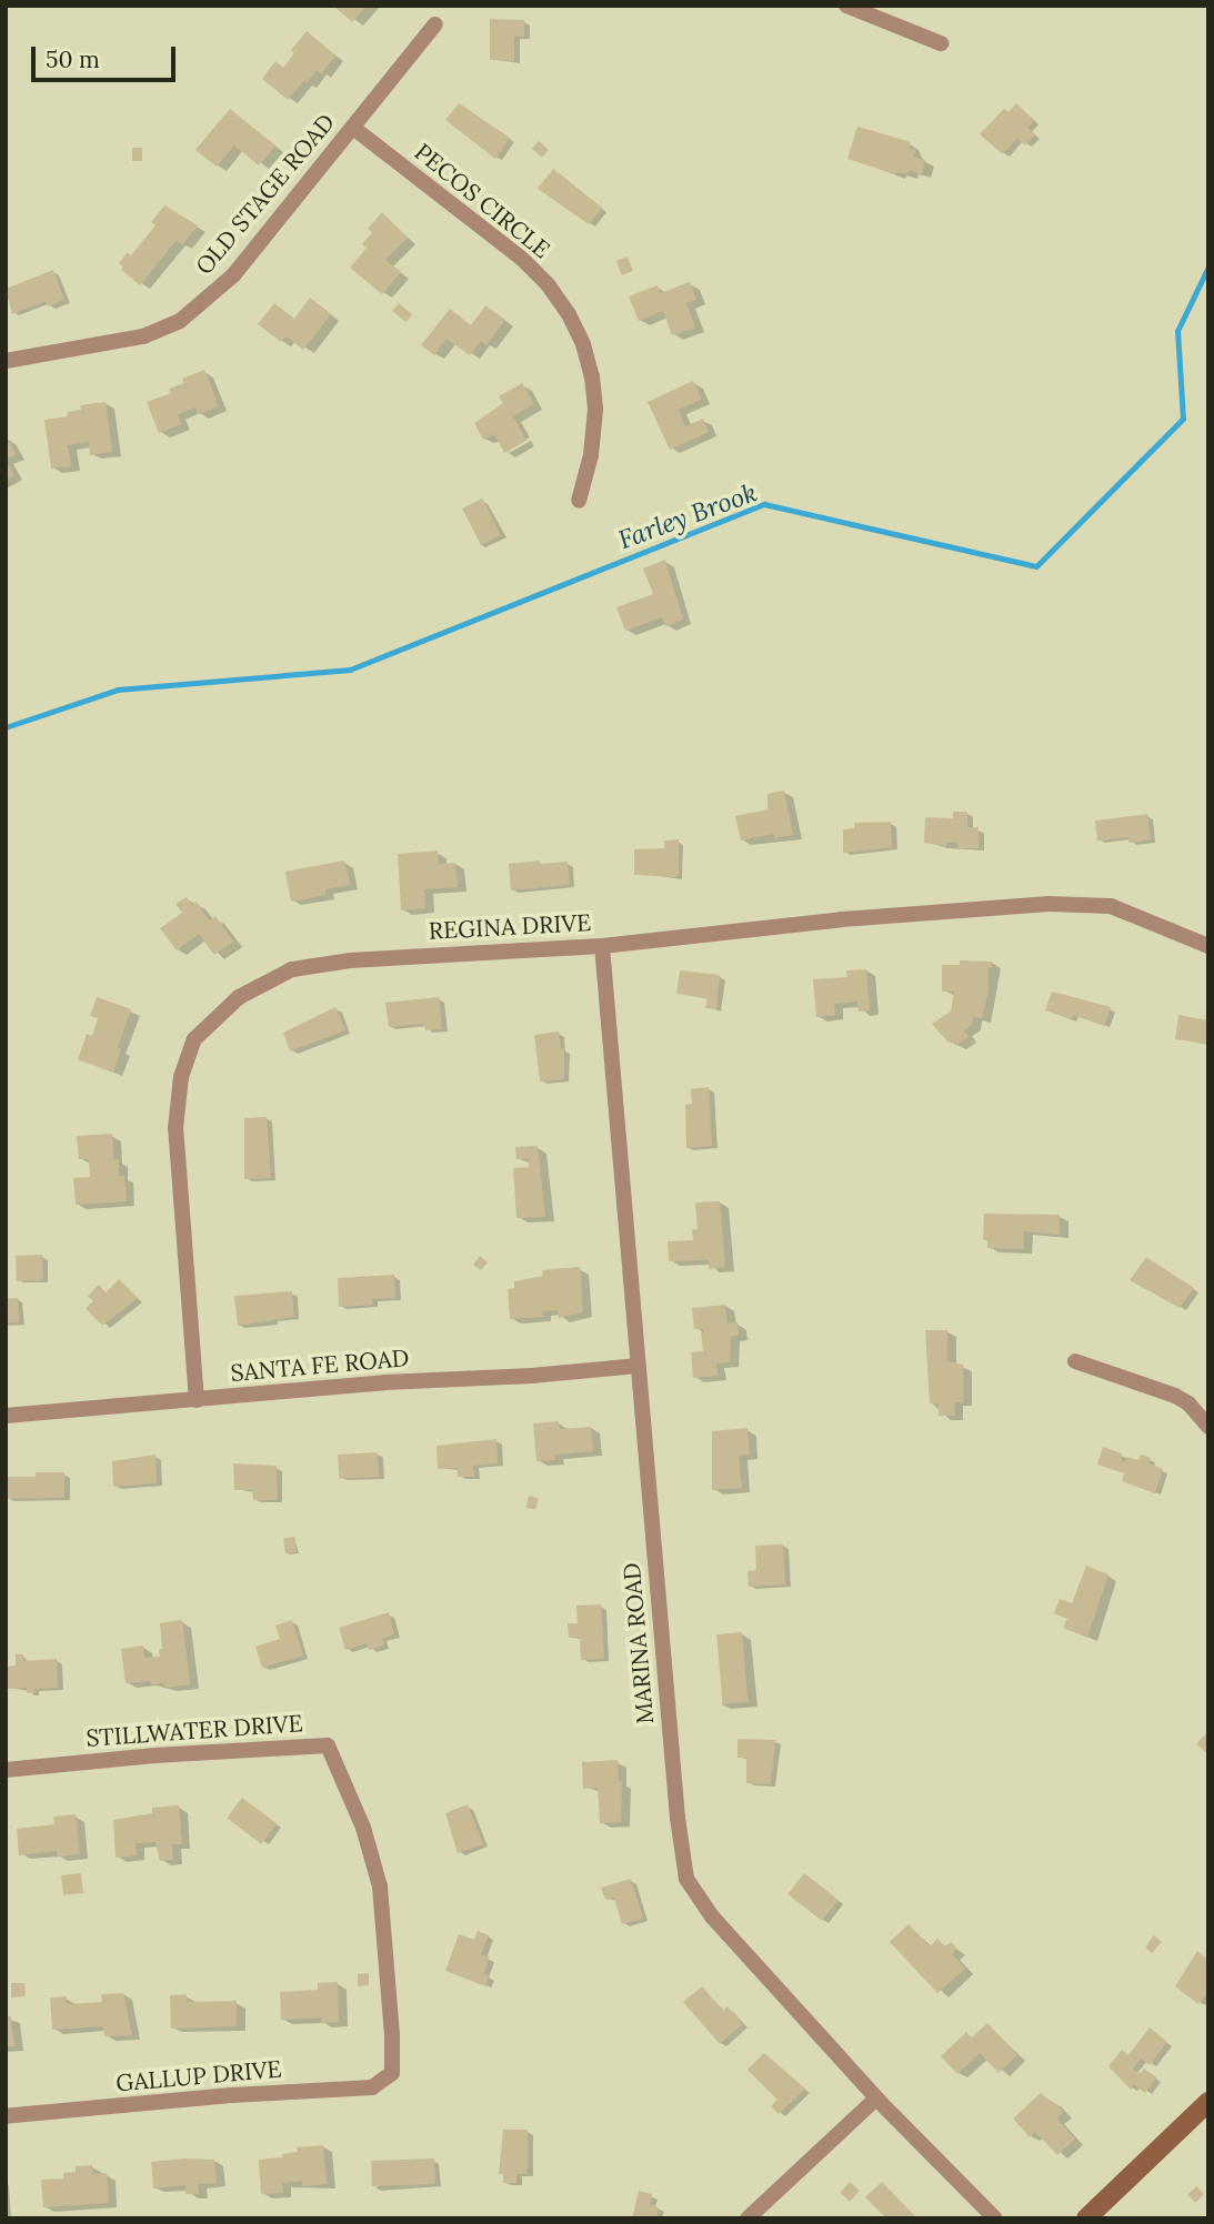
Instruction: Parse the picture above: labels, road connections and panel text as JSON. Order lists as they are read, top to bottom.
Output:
{
  "streets": {
    "street": [
      "OLD STAGE ROAD",
      "PECOS CIRCLE",
      "REGINA DRIVE",
      "SANTA FE ROAD",
      "MARINA ROAD",
      "STILLWATER DRIVE",
      "GALLUP DRIVE"
    ]
  },
  "crossings": [
    ["OLD STAGE ROAD", "PECOS CIRCLE"],
    ["REGINA DRIVE", "SANTA FE ROAD"],
    ["REGINA DRIVE", "MARINA ROAD"],
    ["SANTA FE ROAD", "MARINA ROAD"],
    ["STILLWATER DRIVE", "GALLUP DRIVE"]
  ],
  "water": ["Farley Brook"],
  "scale_bar": "50 m"
}
